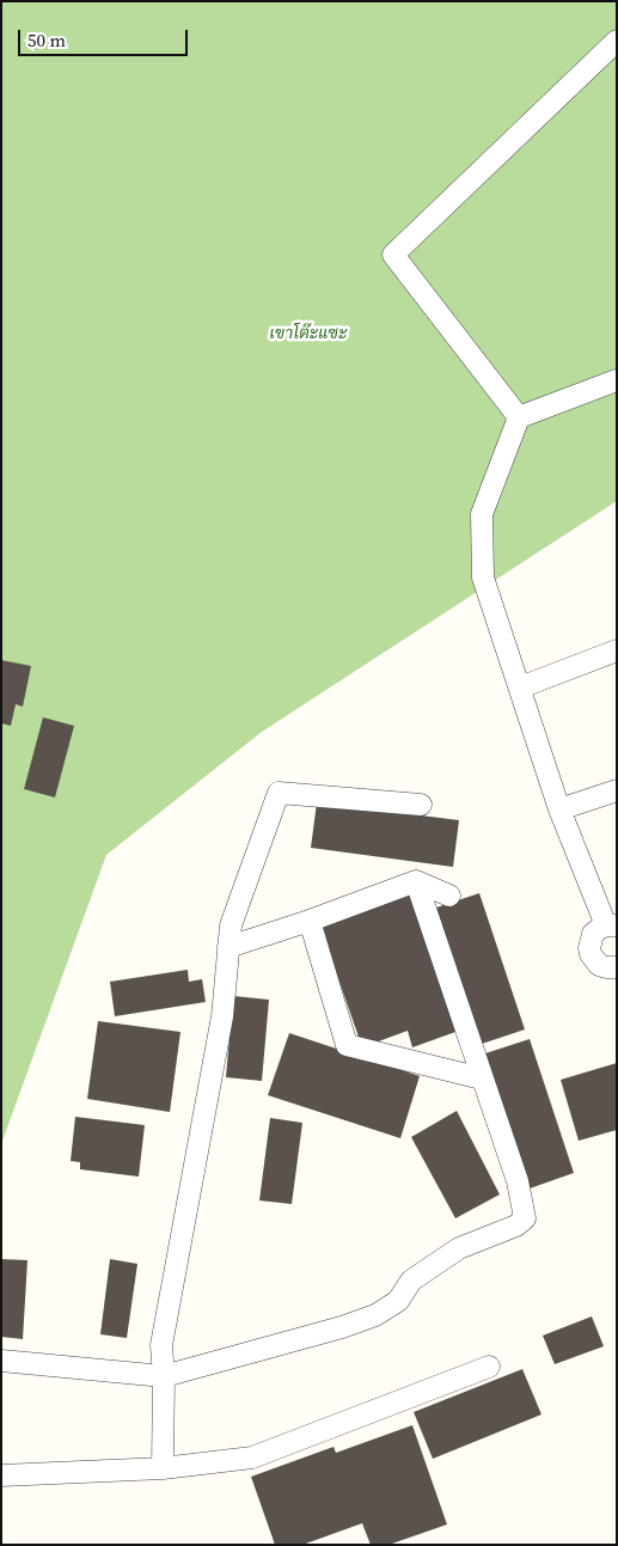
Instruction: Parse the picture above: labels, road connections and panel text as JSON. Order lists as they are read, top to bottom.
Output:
{
  "parks": ["เขาโต๊ะแซะ"],
  "scale_bar": "50 m"
}
